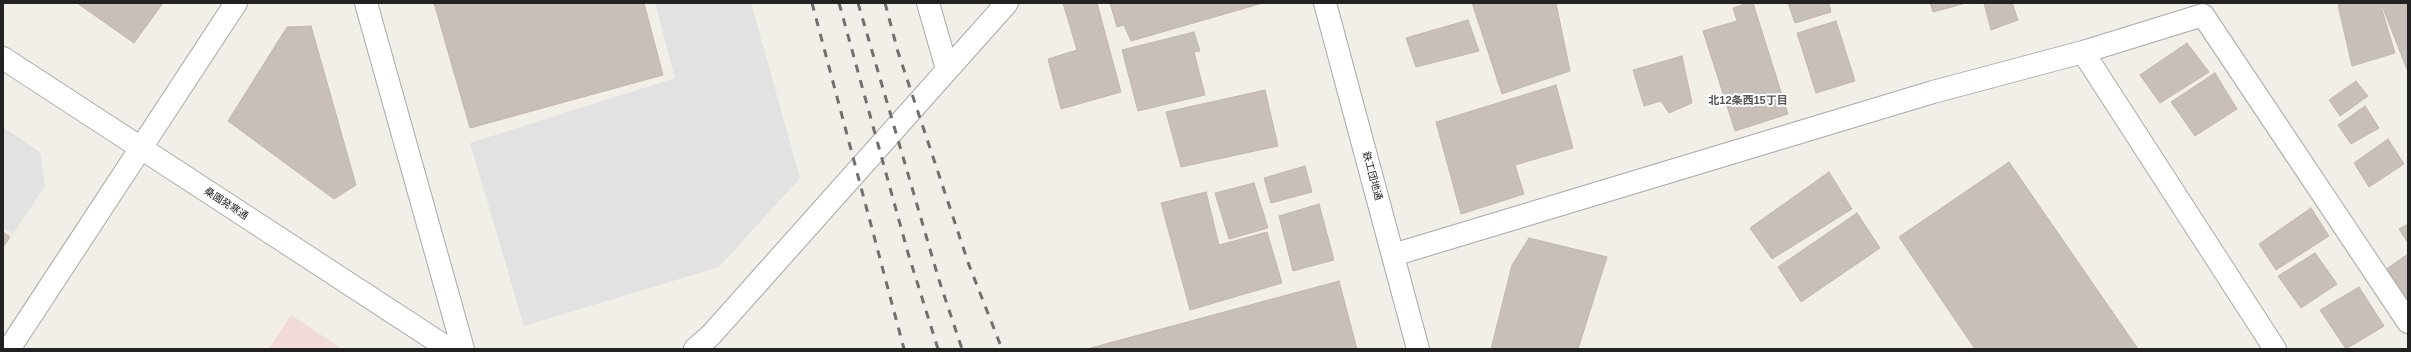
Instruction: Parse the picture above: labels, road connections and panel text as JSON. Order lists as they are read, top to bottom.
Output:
{
  "streets": {
    "street": ["鉄工団地通", "桑園発寒通"]
  },
  "districts": ["北12条西15丁目"]
}
